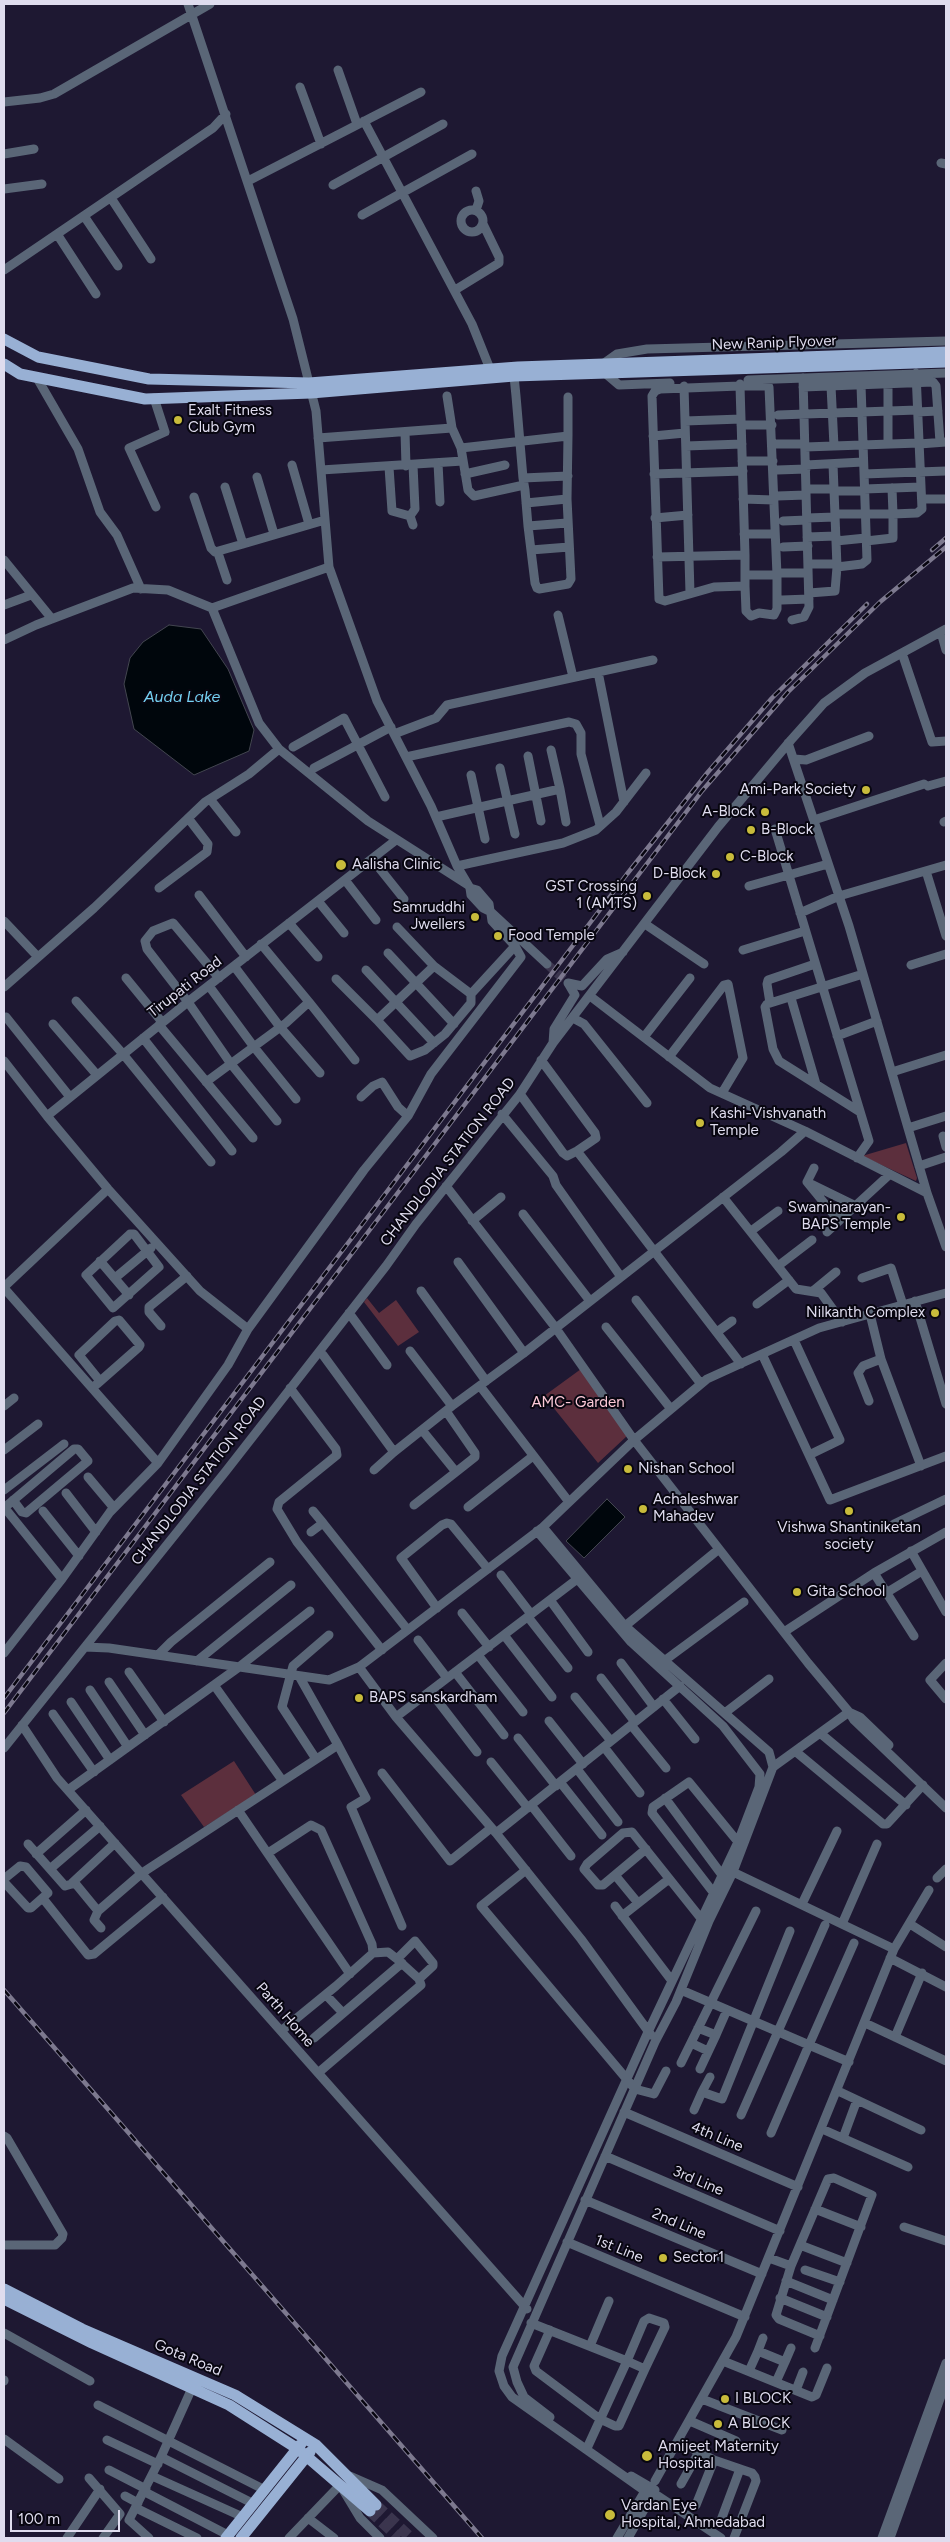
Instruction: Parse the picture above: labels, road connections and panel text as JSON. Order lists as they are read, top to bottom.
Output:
{
  "streets": {
    "main road": ["New Ranip Flyover", "Gota Road"],
    "street": [
      "Tirupati Road",
      "CHANDLODIA STATION ROAD",
      "Parth Home",
      "4th Line",
      "3rd Line",
      "2nd Line",
      "1st Line"
    ]
  },
  "crossings": [
    ["CHANDLODIA STATION ROAD", "Parth Home"]
  ],
  "water": ["Auda Lake"],
  "parks": ["AMC- Garden"],
  "places": [
    "Exalt Fitness Club Gym",
    "Ami-Park Society",
    "A-Block",
    "B-Block",
    "C-Block",
    "Aalisha Clinic",
    "D-Block",
    "GST Crossing 1 (AMTS)",
    "Samruddhi Jwellers",
    "Food Temple",
    "Kashi-Vishvanath Temple",
    "Swaminarayan- BAPS Temple",
    "Nilkanth Complex",
    "Nishan School",
    "Achaleshwar Mahadev",
    "Vishwa Shantiniketan society",
    "Gita School",
    "BAPS sanskardham",
    "Sector1",
    "I BLOCK",
    "A BLOCK",
    "Amijeet Maternity Hospital",
    "Vardan Eye Hospital, Ahmedabad"
  ],
  "scale_bar": "100 m"
}
